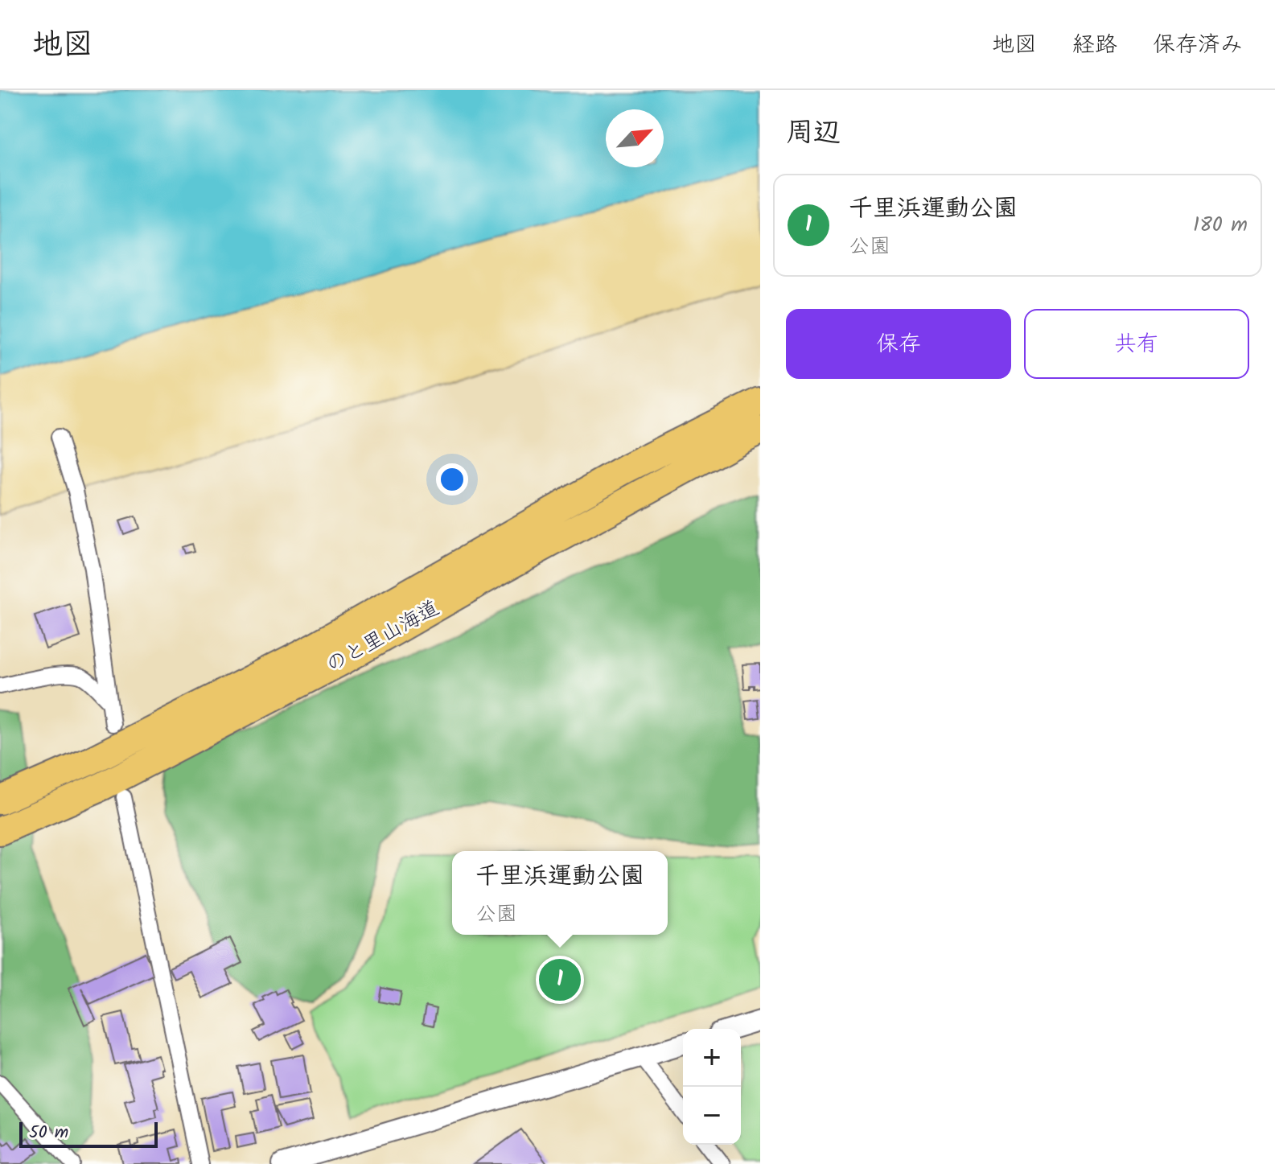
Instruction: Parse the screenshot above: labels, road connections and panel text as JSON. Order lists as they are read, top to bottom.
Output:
{
  "streets": {
    "highway": ["のと里山海道"]
  },
  "scale_bar": "50 m",
  "north": "top right",
  "page": {
    "header": "地図",
    "nav": ["地図", "経路", "保存済み"],
    "heading": "周辺",
    "list": [
      {
        "mark": "1",
        "name": "千里浜運動公園",
        "note": "公園",
        "value": "180 m"
      }
    ],
    "buttons": ["保存", "共有"],
    "popup": ["千里浜運動公園", "公園"],
    "pins": "1",
    "map_buttons": ["+", "−"],
    "scale": "50 m"
  }
}
